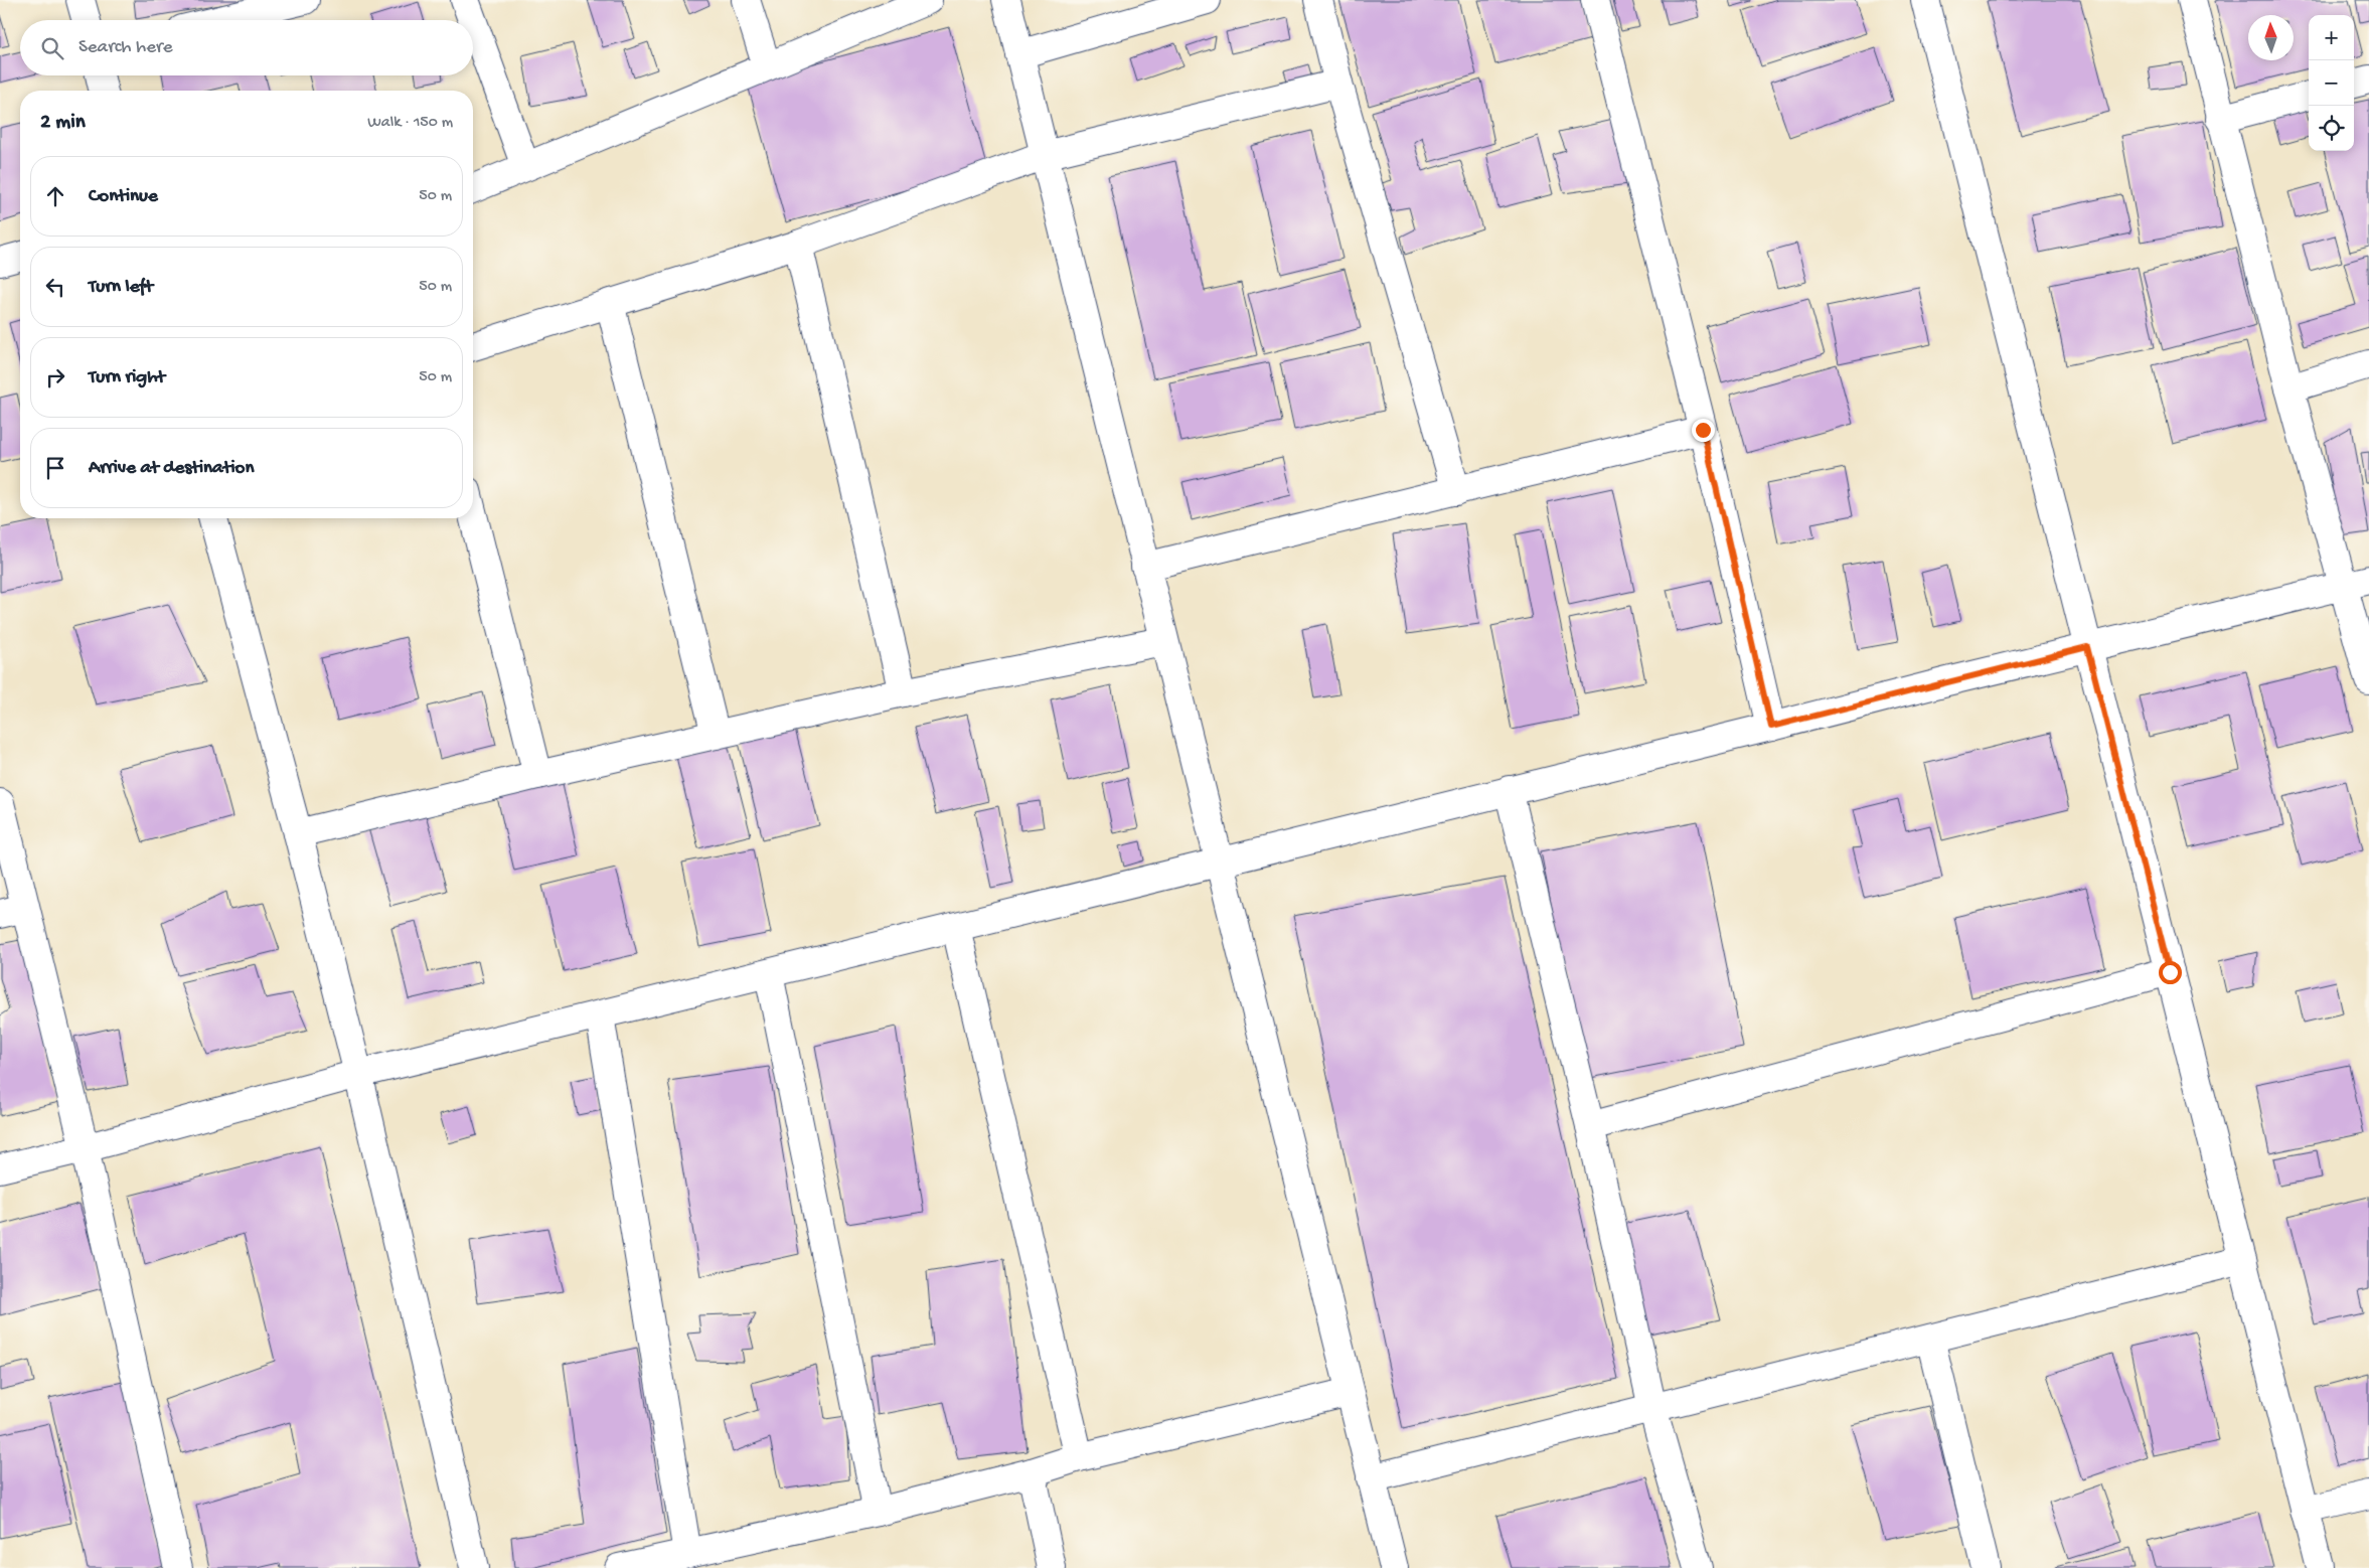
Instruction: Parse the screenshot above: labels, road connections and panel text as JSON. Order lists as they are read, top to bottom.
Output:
{
  "north": "top",
  "page": {
    "map_buttons": ["+", "−"],
    "search": "Search here",
    "heading": ["2 min", "Walk · 150 m"],
    "list": [
      ["Continue", "50 m"],
      ["Turn left", "50 m"],
      ["Turn right", "50 m"],
      "Arrive at destination"
    ]
  }
}
